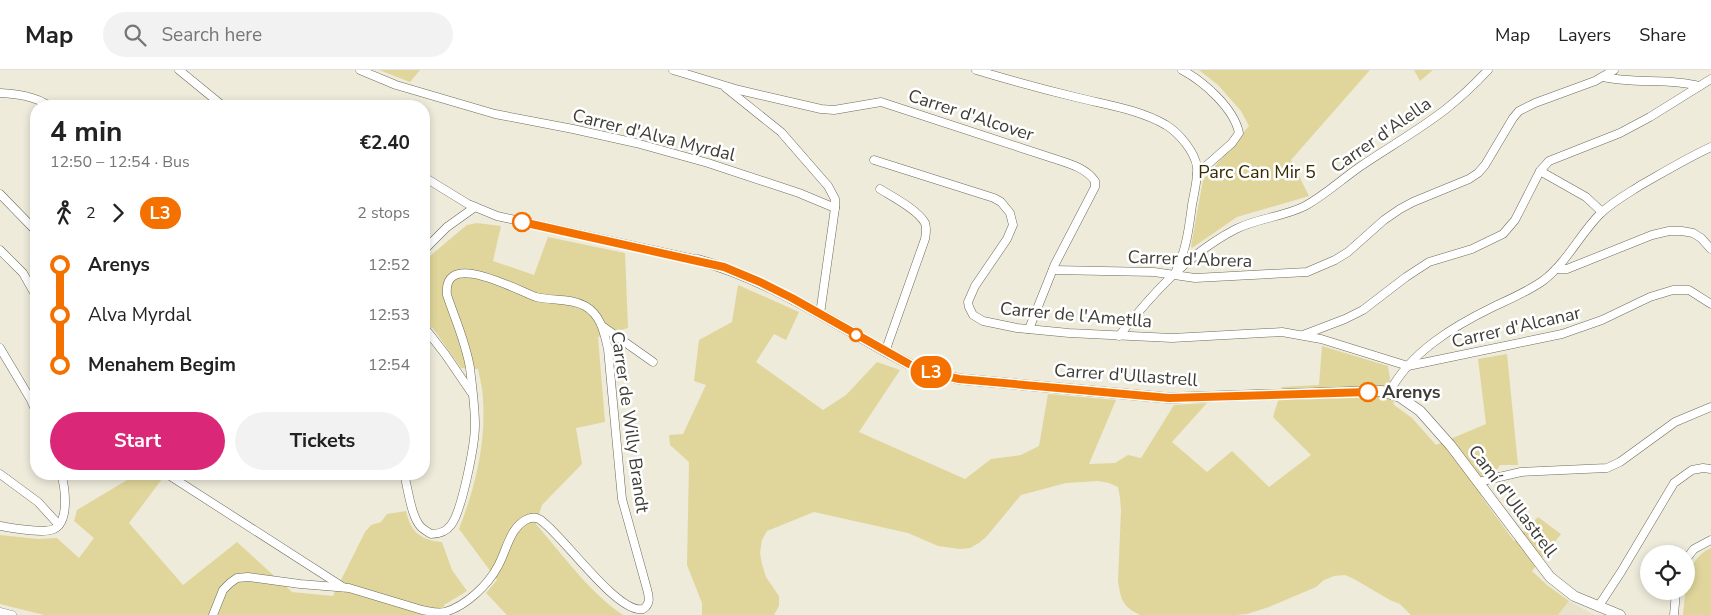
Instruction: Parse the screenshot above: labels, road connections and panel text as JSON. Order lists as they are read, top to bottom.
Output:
{
  "streets": {
    "street": [
      "Carrer d'Alcover",
      "Carrer d'Alva Myrdal",
      "Carrer d'Alella",
      "Carrer d'Abrera",
      "Carrer de l'Ametlla",
      "Carrer d'Alcanar",
      "Carrer d'Ullastrell",
      "Carrer de Willy Brandt",
      "Camí d'Ullastrell"
    ]
  },
  "crossings": [
    ["Carrer d'Alcover", "Carrer d'Abrera"],
    ["Carrer d'Alcover", "Carrer de l'Ametlla"],
    ["Carrer d'Alella", "Carrer d'Abrera"],
    ["Carrer d'Alella", "Carrer de l'Ametlla"],
    ["Carrer de l'Ametlla", "Carrer d'Alcanar"],
    ["Carrer d'Ullastrell", "Camí d'Ullastrell"]
  ],
  "parks": ["Parc Can Mir 5"],
  "places": ["Arenys"],
  "lines": ["bus line L3"],
  "page": {
    "header": "Map",
    "search": "Search here",
    "nav": ["Map", "Layers", "Share"],
    "on_map": "L3",
    "heading": ["4 min", "12:50 – 12:54 · Bus", "€2.40"],
    "legs": ["2", "L3", "2 stops"],
    "list": [
      {
        "name": "Arenys",
        "value": "12:52"
      },
      {
        "name": "Alva Myrdal",
        "value": "12:53"
      },
      {
        "name": "Menahem Begim",
        "value": "12:54"
      }
    ],
    "buttons": ["Start", "Tickets"]
  }
}
